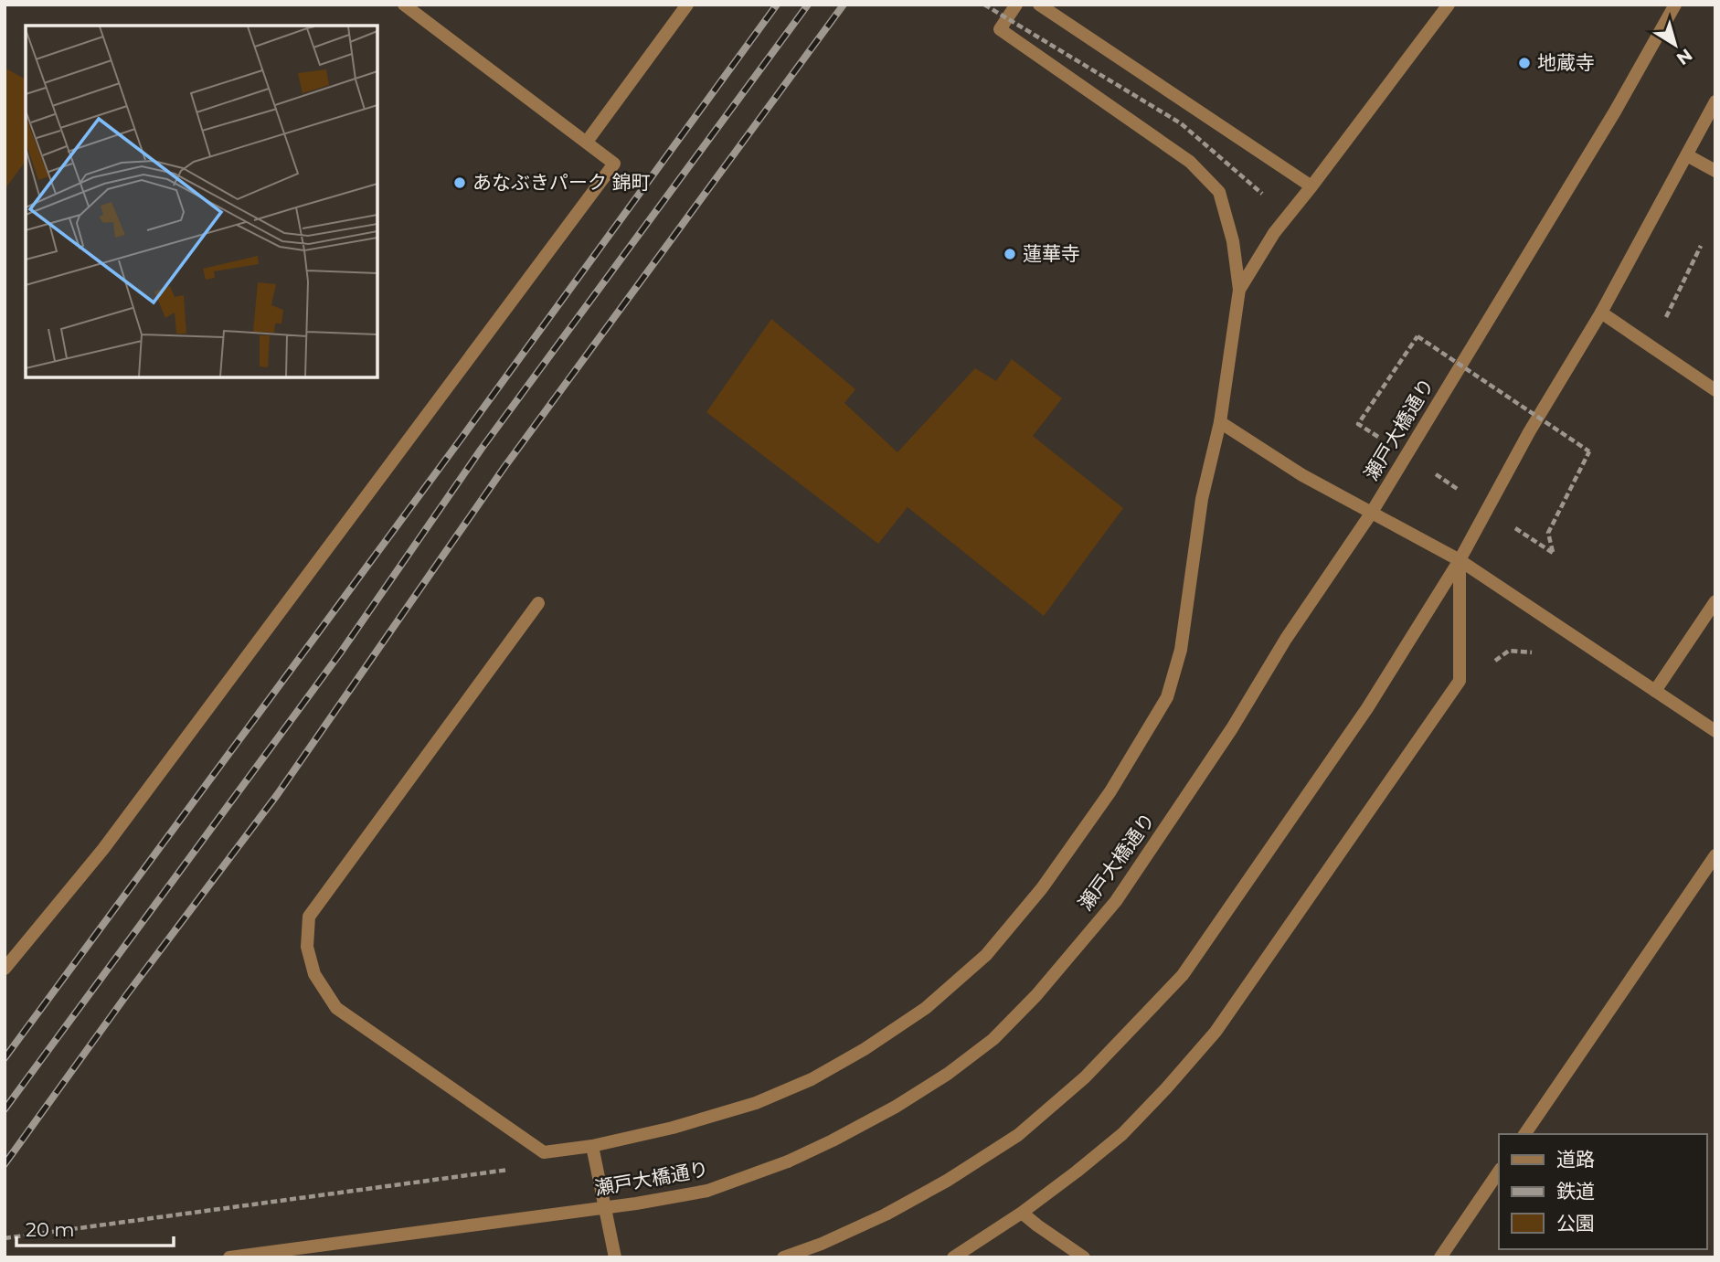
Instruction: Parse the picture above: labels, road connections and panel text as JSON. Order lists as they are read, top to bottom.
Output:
{
  "streets": {
    "street": ["瀬戸大橋通り"]
  },
  "places": ["地蔵寺", "あなぶきパーク 錦町", "蓮華寺"],
  "legend": ["道路", "鉄道", "公園"],
  "scale_bar": "20 m",
  "north": "bottom right"
}
